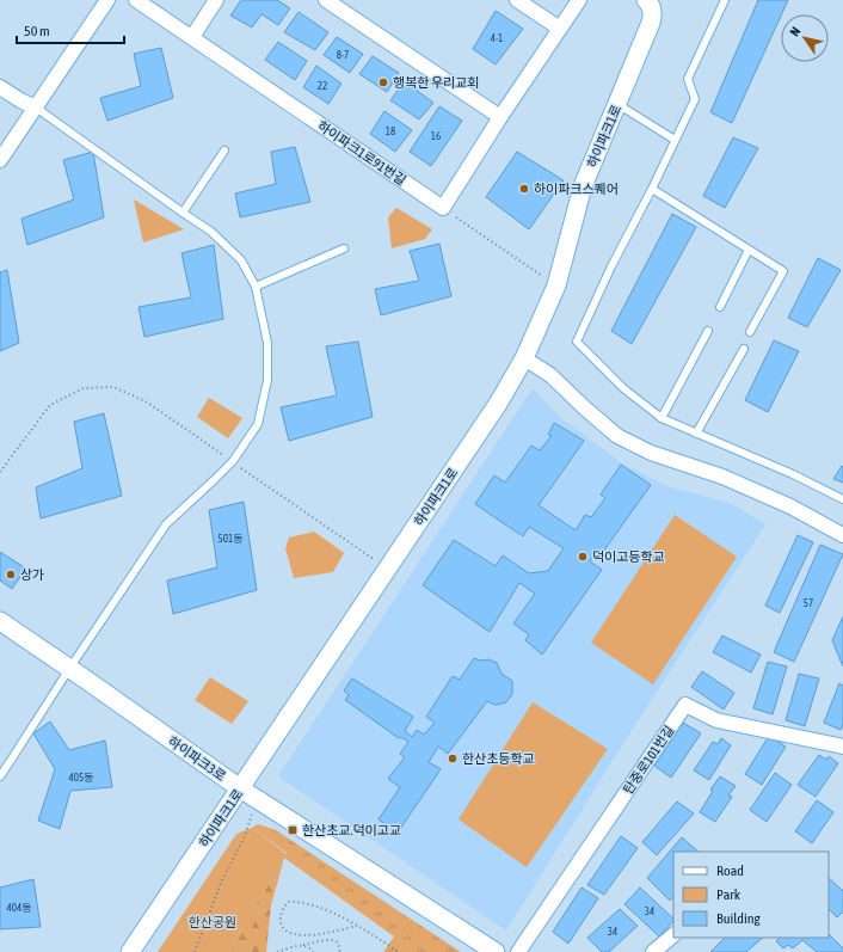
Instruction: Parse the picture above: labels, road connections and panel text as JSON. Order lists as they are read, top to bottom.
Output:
{
  "streets": {
    "street": [
      "하이파크1로",
      "하이파크1로91번길",
      "하이파크3로",
      "탄중로101번길"
    ]
  },
  "crossings": [
    ["하이파크1로", "하이파크3로"]
  ],
  "parks": ["한산공원"],
  "places": {
    "other": [
      "행복한 우리교회",
      "하이파크스퀘어",
      "덕이고등학교",
      "상가",
      "한산초등학교"
    ],
    "transit": ["한산초교.덕이고교"]
  },
  "house_numbers": [
    "4-1",
    "8-7",
    "22",
    "18",
    "16",
    "501동",
    "57",
    "405동",
    "404동",
    "34",
    "34"
  ],
  "legend": ["Road", "Park", "Building"],
  "scale_bar": "50 m",
  "north": "top left"
}
